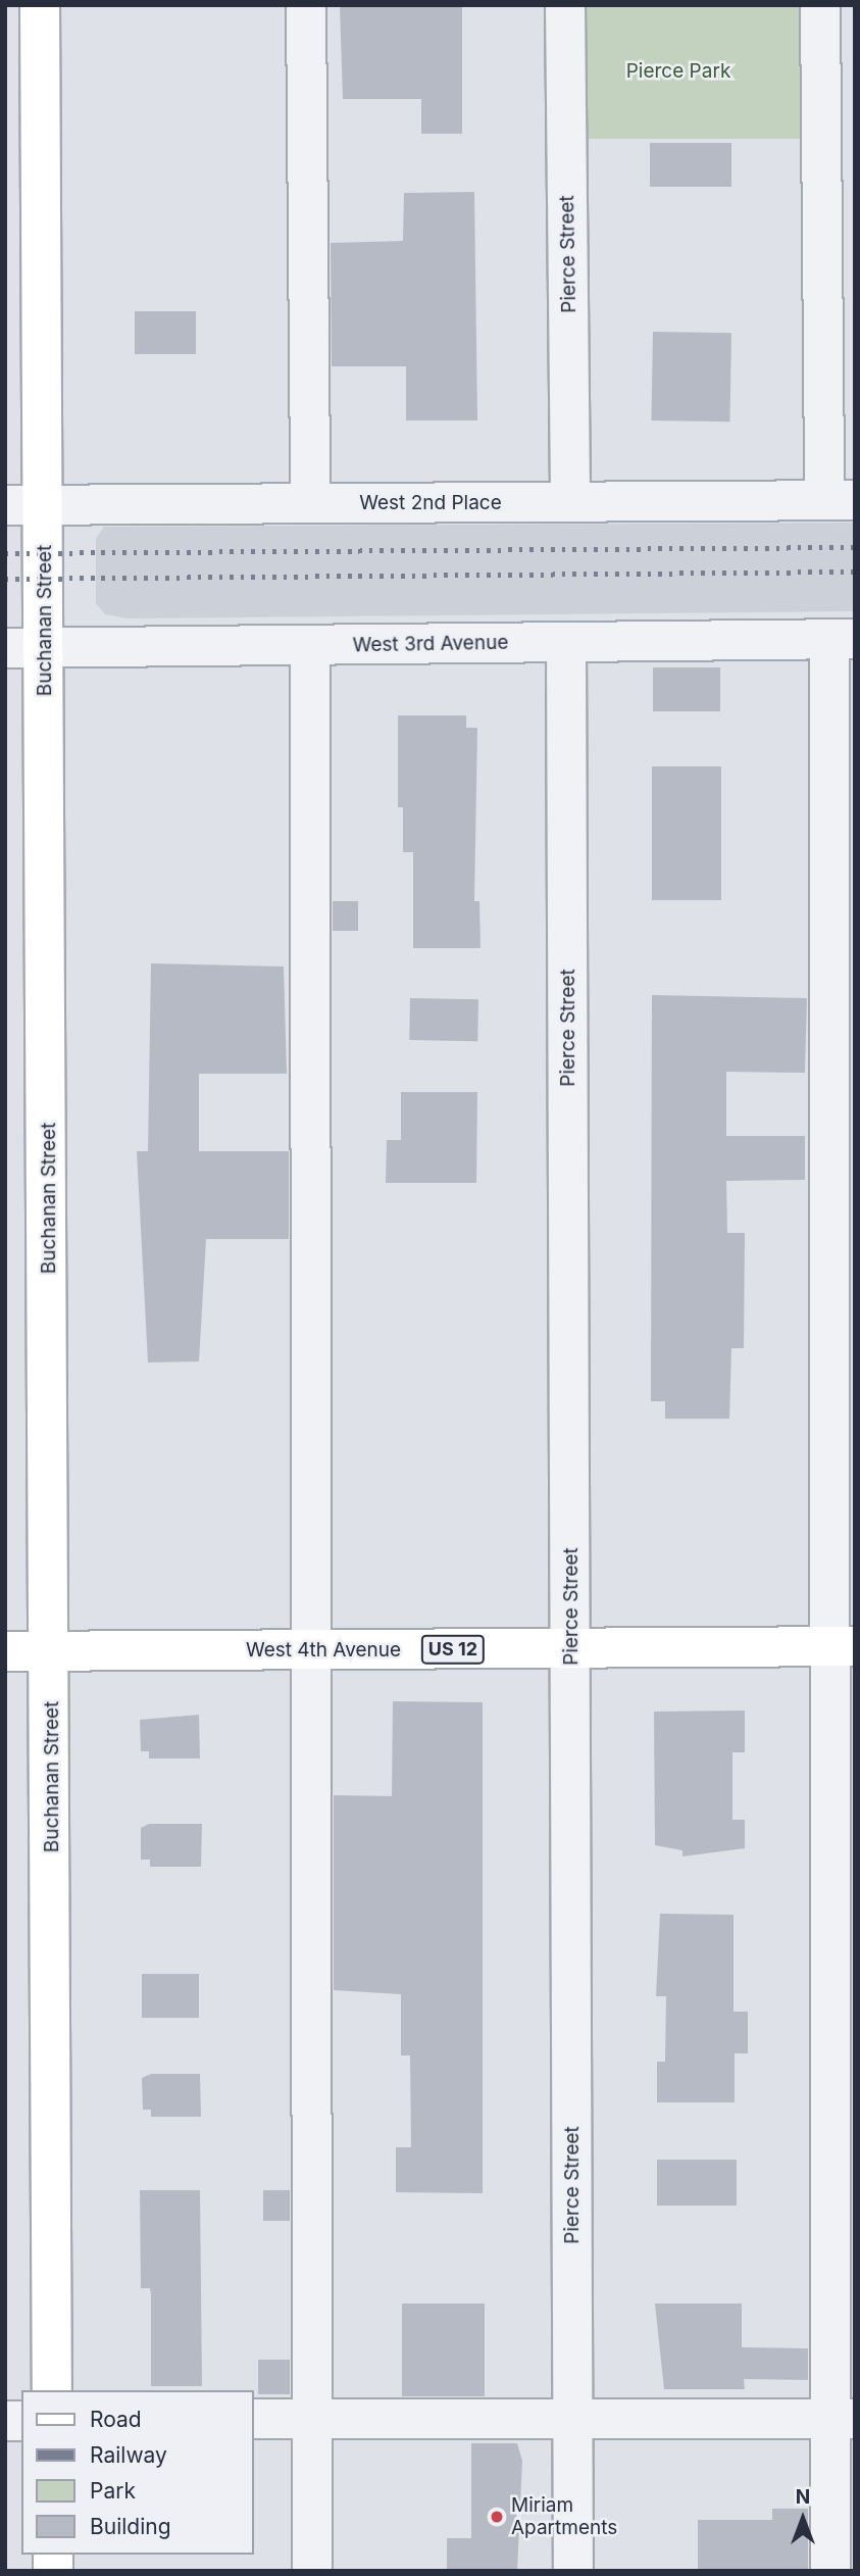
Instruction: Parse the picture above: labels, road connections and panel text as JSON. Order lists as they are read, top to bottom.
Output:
{
  "streets": {
    "main road": ["Buchanan Street", "US 12", "West 4th Avenue"],
    "street": ["Pierce Street", "West 2nd Place", "West 3rd Avenue"]
  },
  "crossings": [
    ["Pierce Street", "West 2nd Place"],
    ["Pierce Street", "West 3rd Avenue"],
    ["Pierce Street", "West 4th Avenue"],
    ["West 2nd Place", "Buchanan Street"],
    ["Buchanan Street", "West 3rd Avenue"],
    ["Buchanan Street", "West 4th Avenue"]
  ],
  "parks": ["Pierce Park"],
  "places": ["Miriam Apartments"],
  "legend": [
    "Road",
    "Railway",
    "Park",
    "Building"
  ],
  "north": "top"
}
